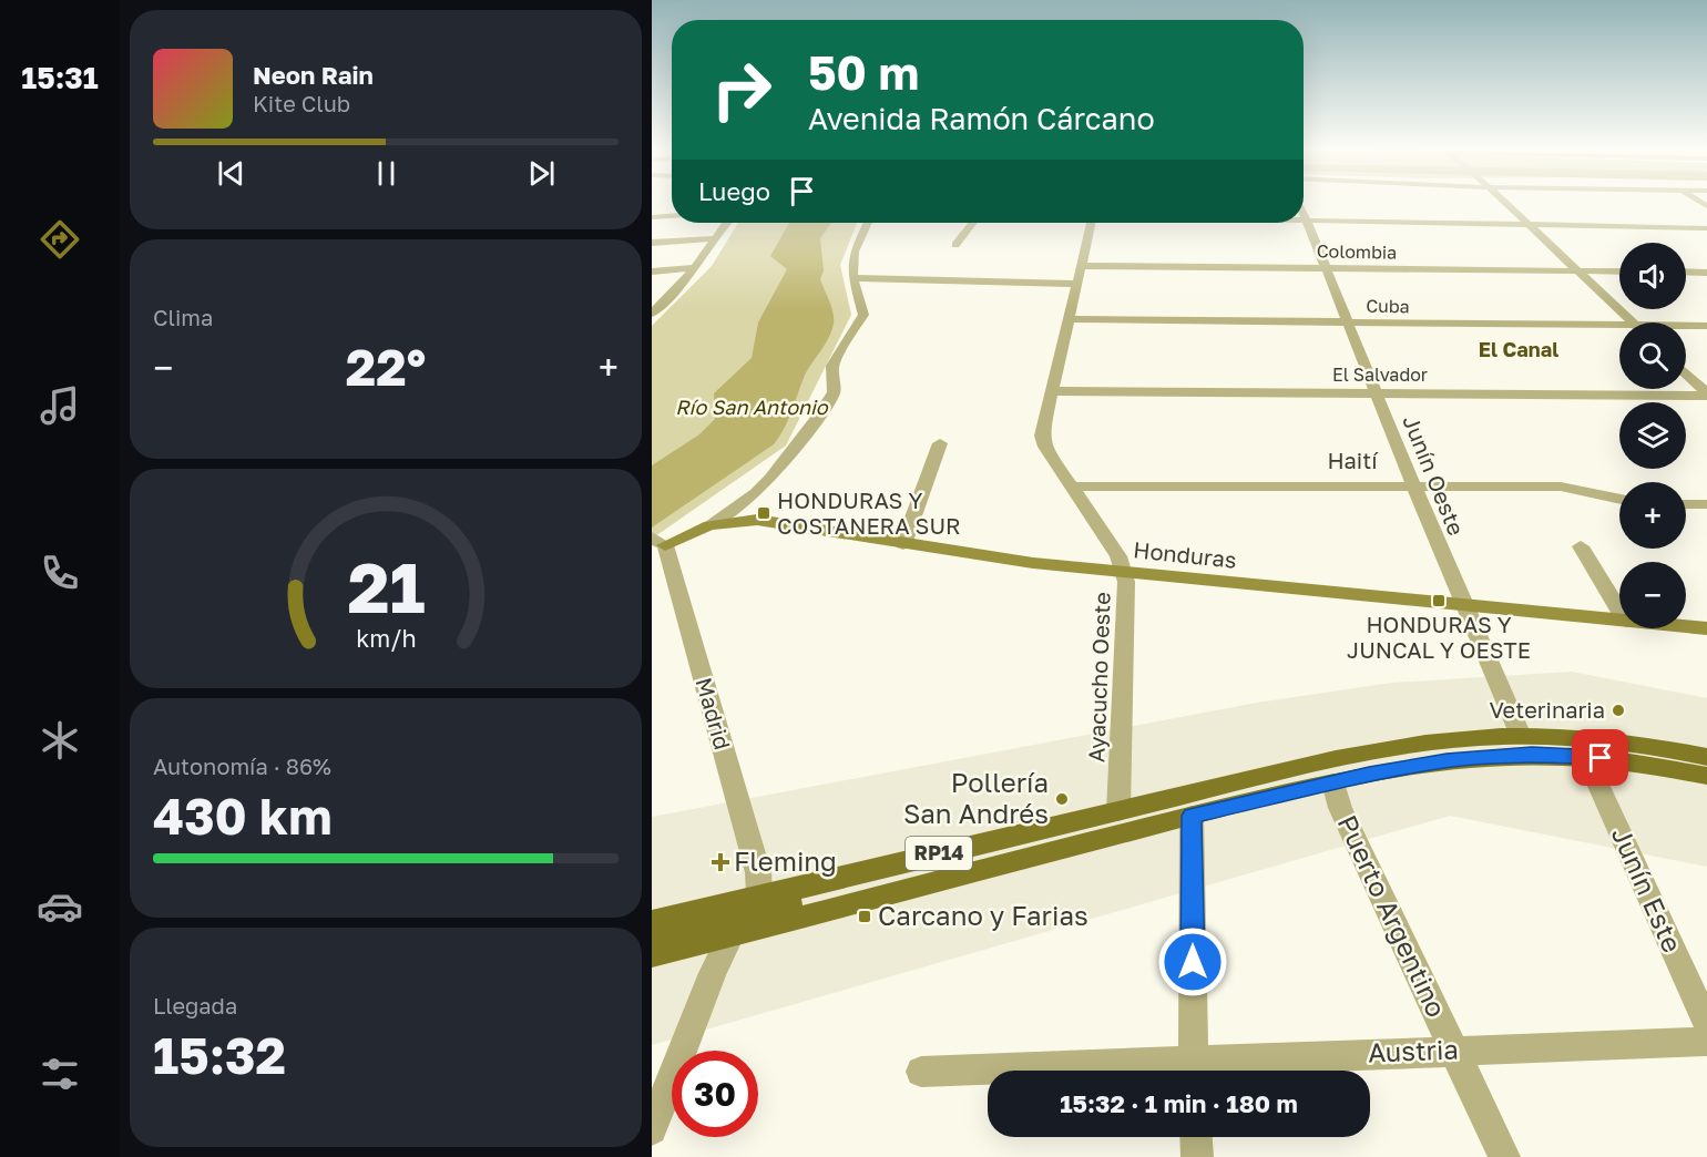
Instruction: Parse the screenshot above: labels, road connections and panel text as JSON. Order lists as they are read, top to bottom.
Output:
{
  "streets": {
    "main road": ["Honduras", "RP14"],
    "street": [
      "Colombia",
      "Cuba",
      "El Salvador",
      "Haití",
      "Junín Oeste",
      "Ayacucho Oeste",
      "Madrid",
      "Junín Este",
      "Puerto Argentino",
      "Austria"
    ]
  },
  "crossings": [
    ["Colombia", "Junín Oeste"],
    ["Colombia", "Ayacucho Oeste"],
    ["Cuba", "Junín Oeste"],
    ["Cuba", "Ayacucho Oeste"],
    ["El Salvador", "Junín Oeste"],
    ["El Salvador", "Ayacucho Oeste"],
    ["Haití", "Junín Oeste"],
    ["Haití", "Ayacucho Oeste"],
    ["Junín Oeste", "Honduras"],
    ["Junín Oeste", "RP14"],
    ["Honduras", "Ayacucho Oeste"],
    ["Honduras", "Madrid"],
    ["Ayacucho Oeste", "RP14"],
    ["Madrid", "RP14"],
    ["RP14", "Junín Este"],
    ["RP14", "Puerto Argentino"],
    ["Puerto Argentino", "Austria"]
  ],
  "districts": ["El Canal"],
  "water": ["Río San Antonio"],
  "places": {
    "transit": ["HONDURAS Y COSTANERA SUR", "HONDURAS Y JUNCAL Y OESTE", "Carcano y Farias"],
    "other": ["Veterinaria", "Pollería San Andrés"],
    "health": ["Fleming"]
  },
  "page": {
    "tabs": "15:31",
    "turn": ["50 m", "Avenida Ramón Cárcano"],
    "song": ["Neon Rain", "Kite Club"],
    "then": "Luego",
    "tile": [
      "Clima",
      ["Autonomía · 86%", "430 km"],
      ["Llegada", "15:32"]
    ],
    "map_buttons": ["+", "−"],
    "heat": ["−", "22°", "+"],
    "limit": "30",
    "trip": "15:32 · 1 min · 180 m",
    "gauge": ["21", "km/h"]
  }
}
